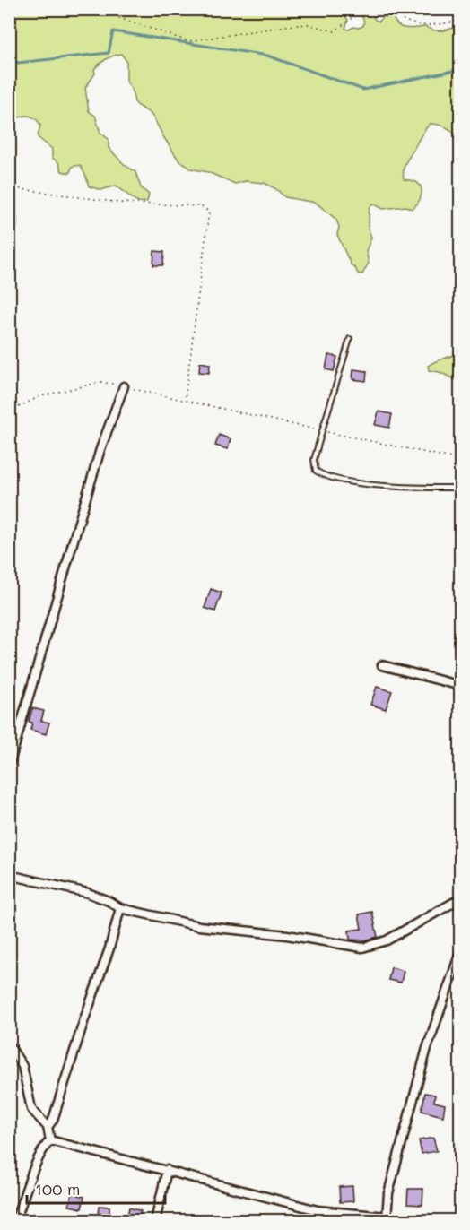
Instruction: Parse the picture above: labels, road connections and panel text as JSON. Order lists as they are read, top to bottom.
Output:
{
  "scale_bar": "100 m"
}
